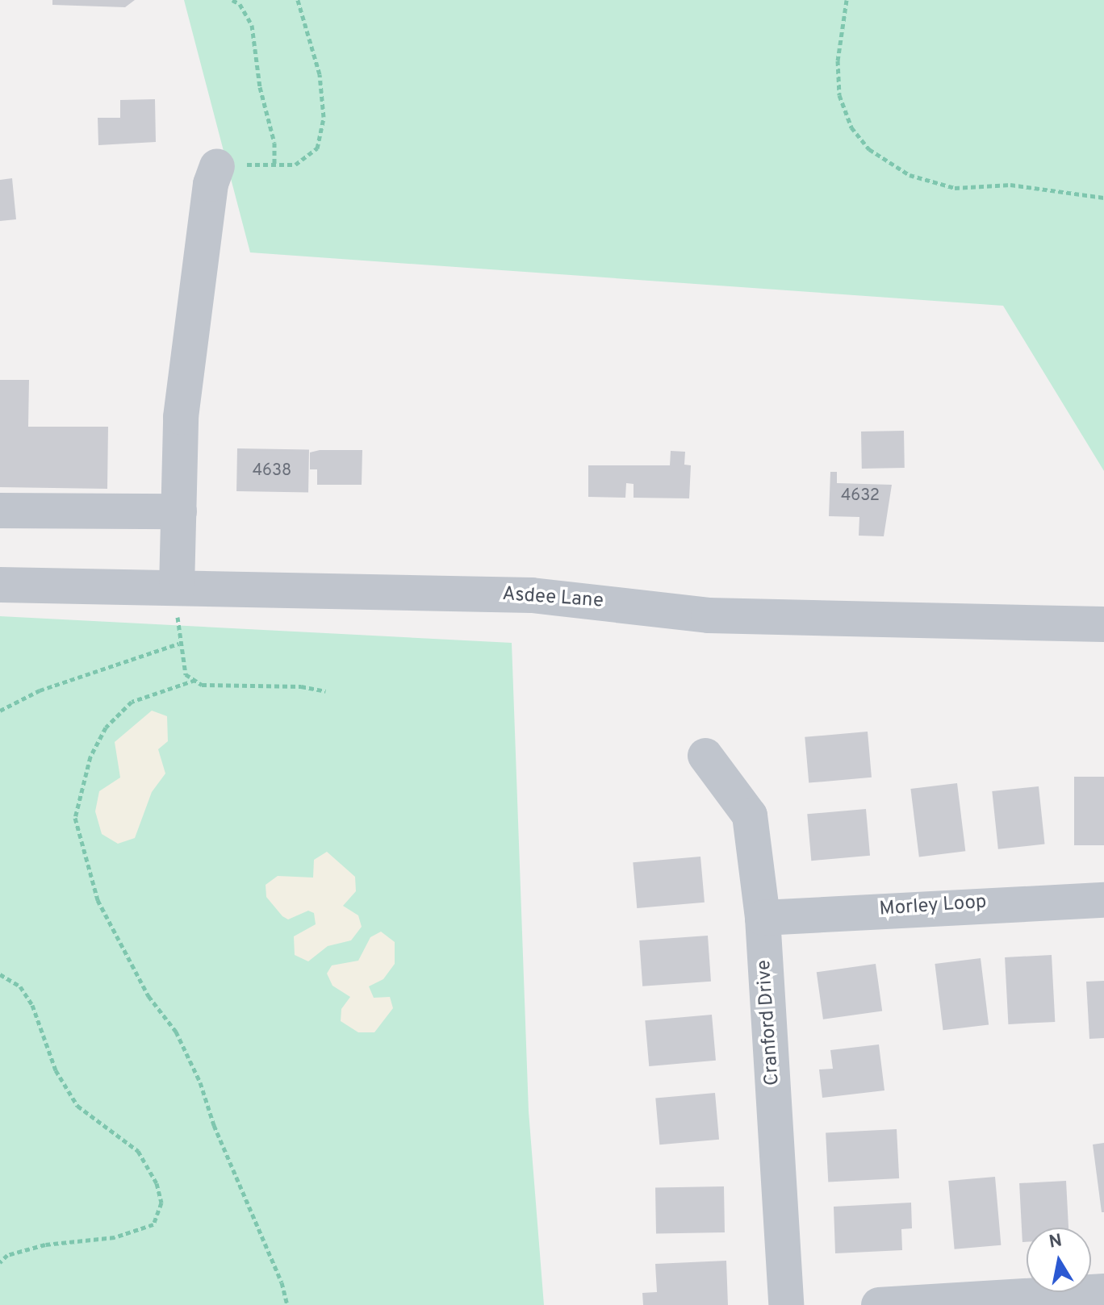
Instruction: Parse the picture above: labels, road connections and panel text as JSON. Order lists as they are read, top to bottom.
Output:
{
  "streets": {
    "street": ["Asdee Lane", "Morley Loop", "Cranford Drive"]
  },
  "crossings": [
    ["Morley Loop", "Cranford Drive"]
  ],
  "house_numbers": ["4638", "4632"],
  "north": "top"
}
